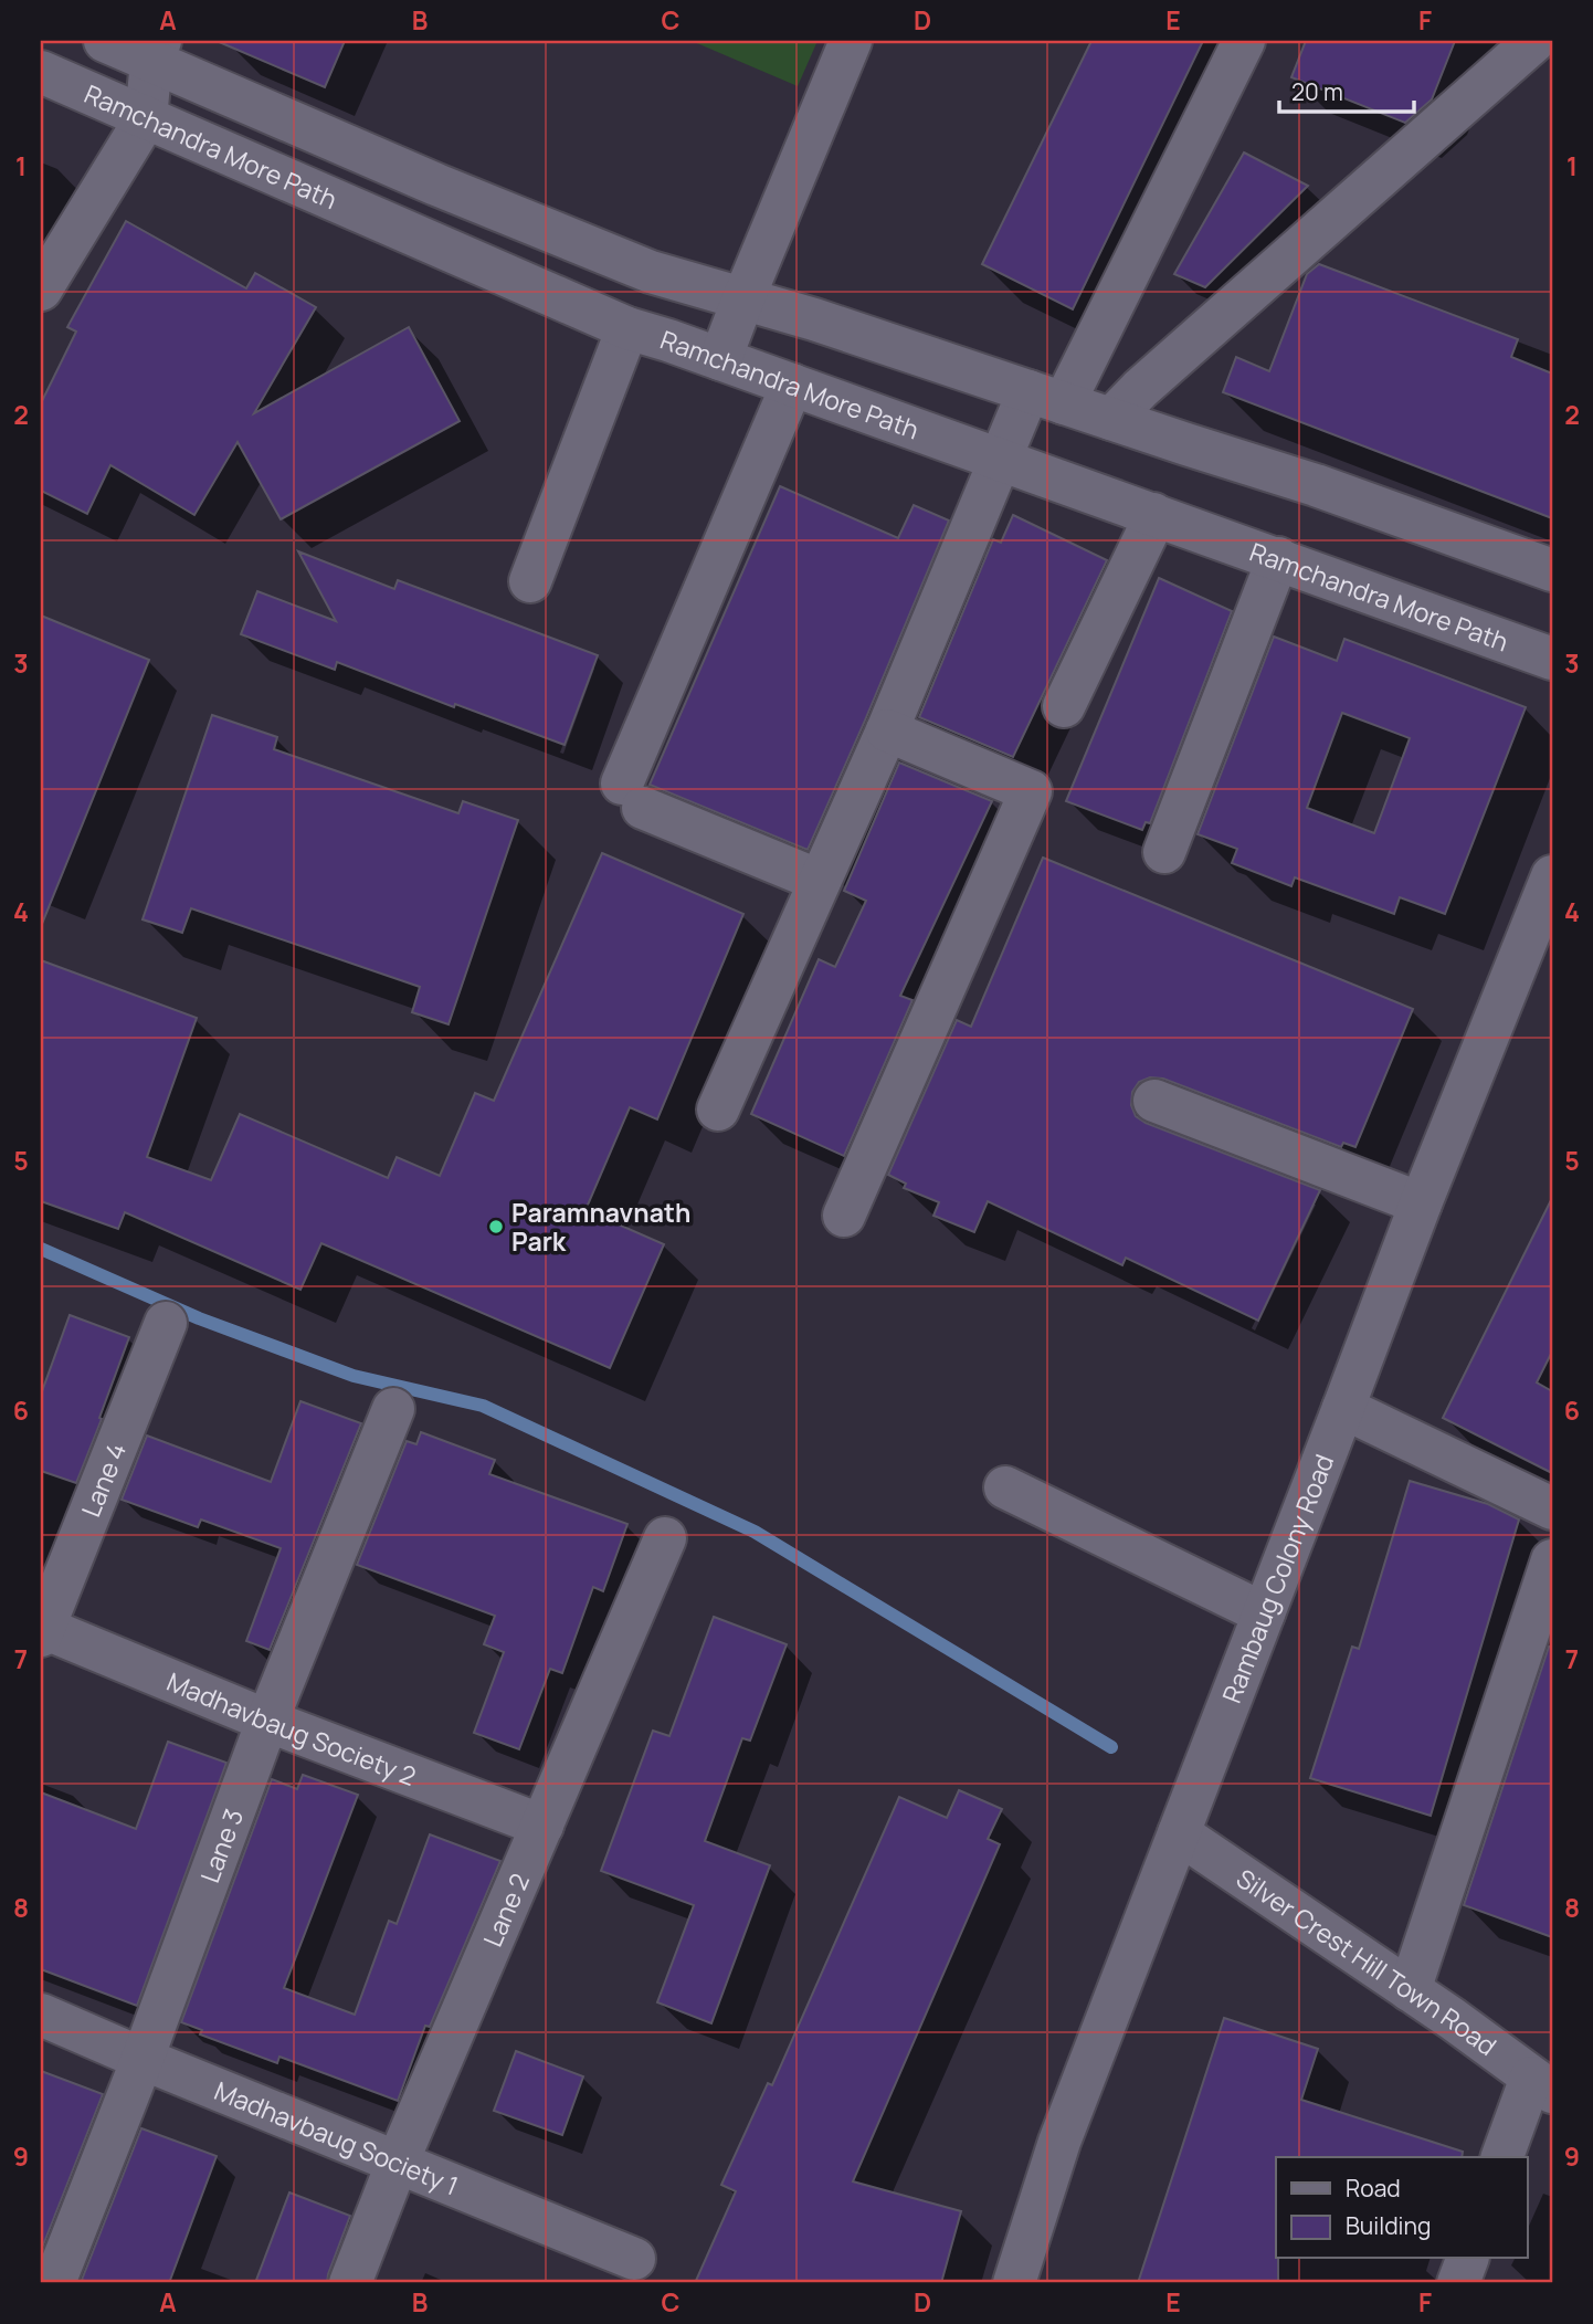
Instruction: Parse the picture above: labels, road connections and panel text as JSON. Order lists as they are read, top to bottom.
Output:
{
  "streets": {
    "street": [
      "Ramchandra More Path",
      "Lane 4",
      "Rambaug Colony Road",
      "Madhavbaug Society 2",
      "Lane 3",
      "Lane 2",
      "Silver Crest Hill Town Road",
      "Madhavbaug Society 1"
    ]
  },
  "crossings": [
    ["Lane 4", "Madhavbaug Society 2"],
    ["Rambaug Colony Road", "Silver Crest Hill Town Road"],
    ["Madhavbaug Society 2", "Lane 3"],
    ["Madhavbaug Society 2", "Lane 2"],
    ["Lane 3", "Madhavbaug Society 1"],
    ["Lane 2", "Madhavbaug Society 1"]
  ],
  "places": ["Paramnavnath Park"],
  "legend": ["Road", "Building"],
  "scale_bar": "20 m",
  "grid": {
    "columns": [
      "A",
      "B",
      "C",
      "D",
      "E",
      "F"
    ],
    "rows": [
      "1",
      "2",
      "3",
      "4",
      "5",
      "6",
      "7",
      "8",
      "9"
    ]
  }
}
